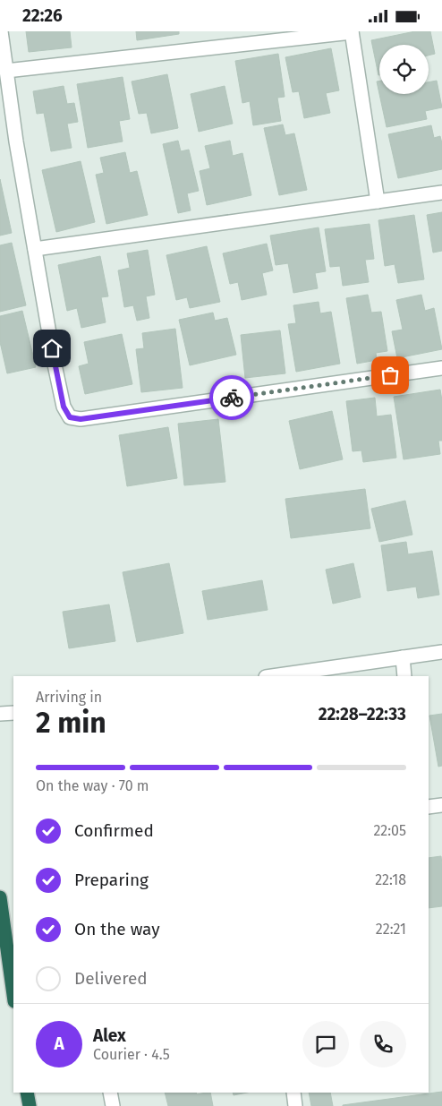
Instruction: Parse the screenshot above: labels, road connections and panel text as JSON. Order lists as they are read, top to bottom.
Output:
{
  "page": {
    "status": "22:26",
    "heading": ["2 min", "Arriving in", "22:28–22:33"],
    "panel": ["Alex", "Courier · 4.5"],
    "bar": "On the way · 70 m",
    "list": [
      ["Confirmed", "22:05"],
      ["Preparing", "22:18"],
      ["On the way", "22:21"],
      "Delivered"
    ],
    "round": "A"
  }
}
